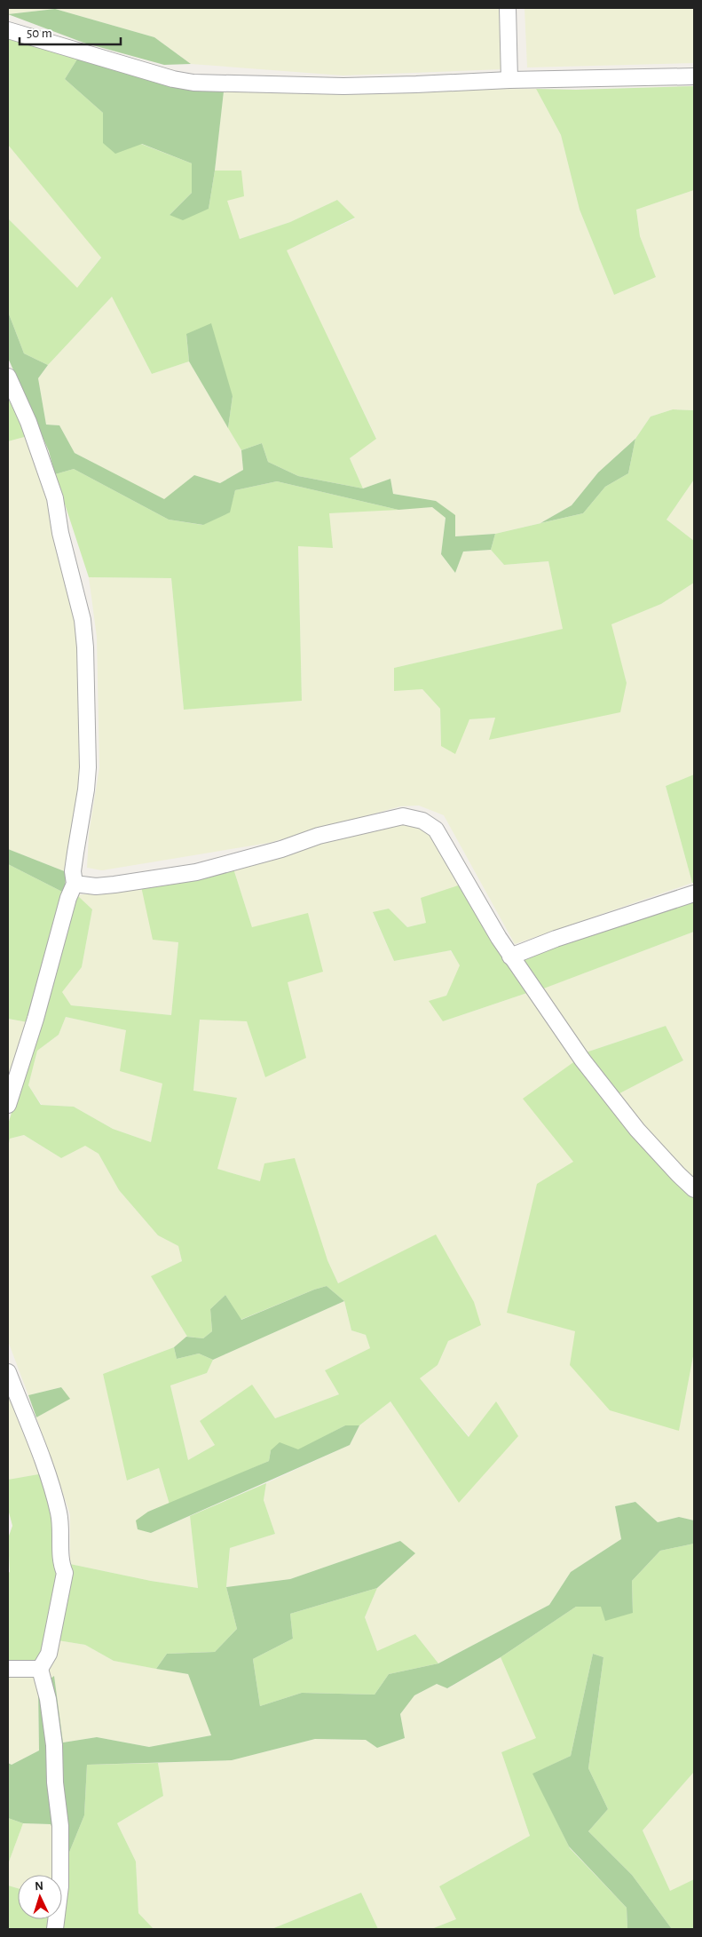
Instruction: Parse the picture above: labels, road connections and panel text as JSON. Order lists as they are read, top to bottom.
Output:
{
  "scale_bar": "50 m",
  "north": "top"
}
